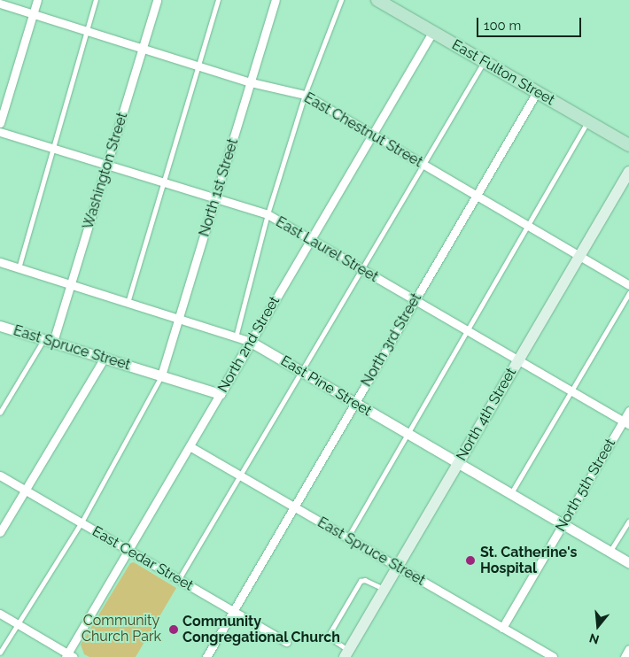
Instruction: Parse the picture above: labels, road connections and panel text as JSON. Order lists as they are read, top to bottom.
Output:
{
  "streets": {
    "main road": ["East Fulton Street", "North 4th Street"],
    "street": [
      "East Chestnut Street",
      "Washington Street",
      "North 1st Street",
      "East Laurel Street",
      "North 3rd Street",
      "North 2nd Street",
      "East Spruce Street",
      "East Pine Street",
      "North 5th Street",
      "East Cedar Street"
    ]
  },
  "crossings": [
    ["East Fulton Street", "North 3rd Street"],
    ["East Fulton Street", "North 2nd Street"],
    ["East Chestnut Street", "Washington Street"],
    ["East Chestnut Street", "North 1st Street"],
    ["East Chestnut Street", "North 3rd Street"],
    ["East Chestnut Street", "North 2nd Street"],
    ["East Chestnut Street", "North 4th Street"],
    ["Washington Street", "East Laurel Street"],
    ["Washington Street", "East Spruce Street"],
    ["Washington Street", "East Pine Street"],
    ["North 1st Street", "East Laurel Street"],
    ["North 1st Street", "East Spruce Street"],
    ["North 1st Street", "East Pine Street"],
    ["East Laurel Street", "North 3rd Street"],
    ["East Laurel Street", "North 2nd Street"],
    ["East Laurel Street", "North 4th Street"],
    ["East Laurel Street", "North 5th Street"],
    ["North 3rd Street", "East Spruce Street"],
    ["North 3rd Street", "East Pine Street"],
    ["North 3rd Street", "East Cedar Street"],
    ["North 2nd Street", "East Spruce Street"],
    ["North 2nd Street", "East Pine Street"],
    ["North 2nd Street", "East Cedar Street"],
    ["East Spruce Street", "North 4th Street"],
    ["East Spruce Street", "North 5th Street"],
    ["East Pine Street", "North 4th Street"],
    ["East Pine Street", "North 5th Street"]
  ],
  "parks": ["Community Church Park"],
  "places": ["St. Catherine's Hospital", "Community Congregational Church"],
  "scale_bar": "100 m",
  "north": "bottom"
}
